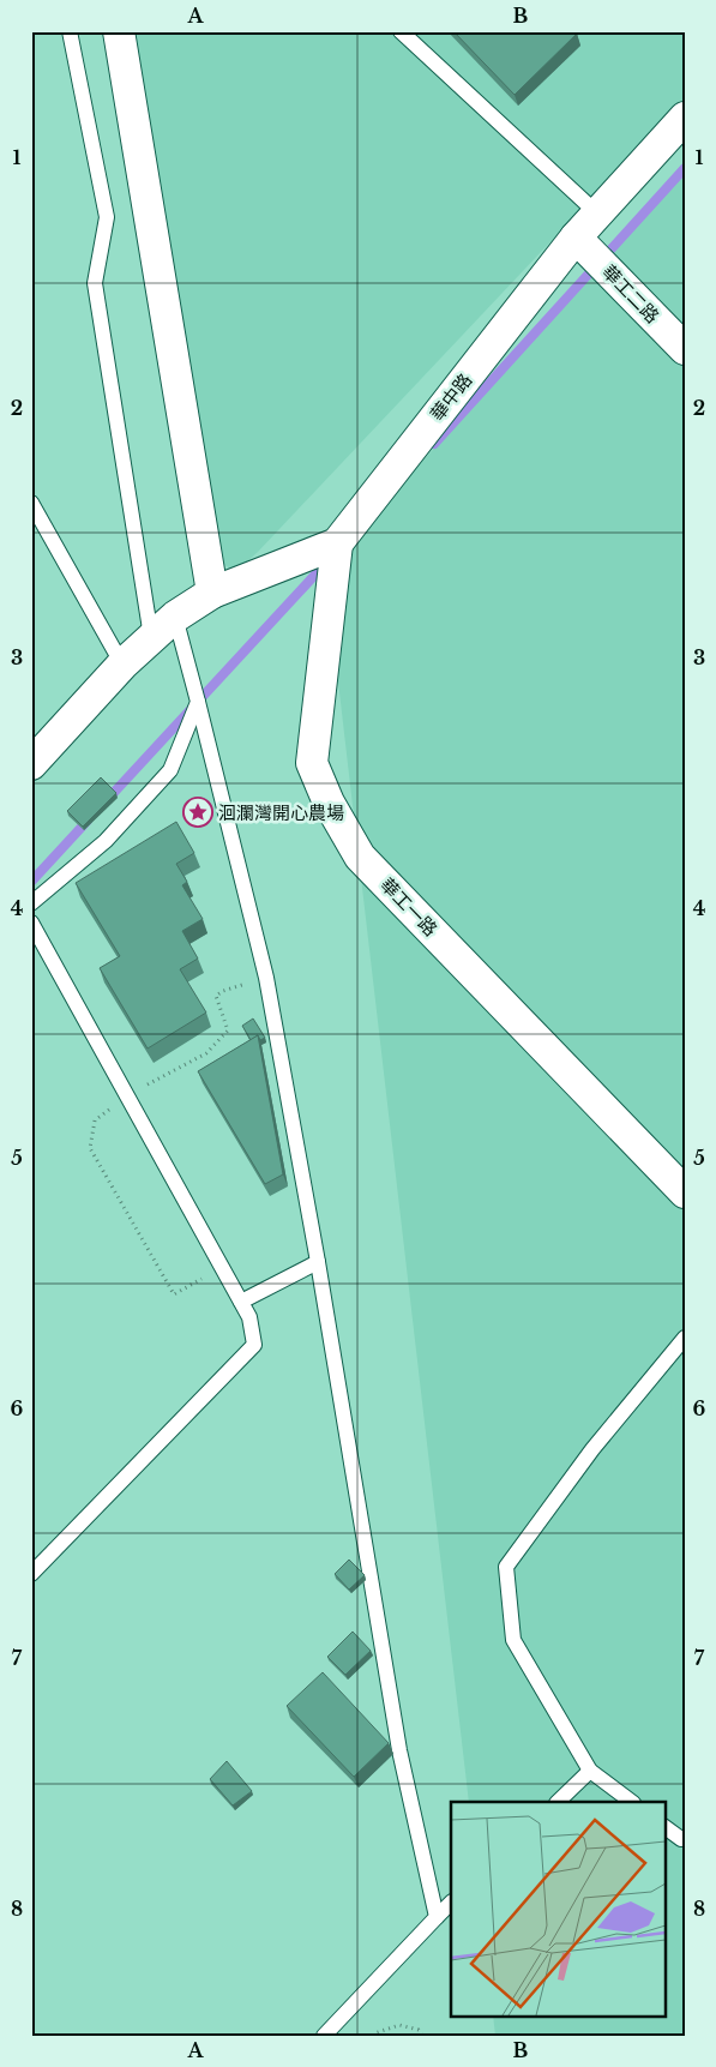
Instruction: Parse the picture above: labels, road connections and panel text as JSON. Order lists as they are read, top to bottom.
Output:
{
  "streets": {
    "street": ["華工二路", "華中路", "華工一路"]
  },
  "crossings": [
    ["華工二路", "華中路"],
    ["華中路", "華工一路"]
  ],
  "places": {
    "place": ["洄瀾灣開心農場"]
  },
  "grid": {
    "columns": ["A", "B"],
    "rows": [
      "1",
      "2",
      "3",
      "4",
      "5",
      "6",
      "7",
      "8"
    ]
  }
}
